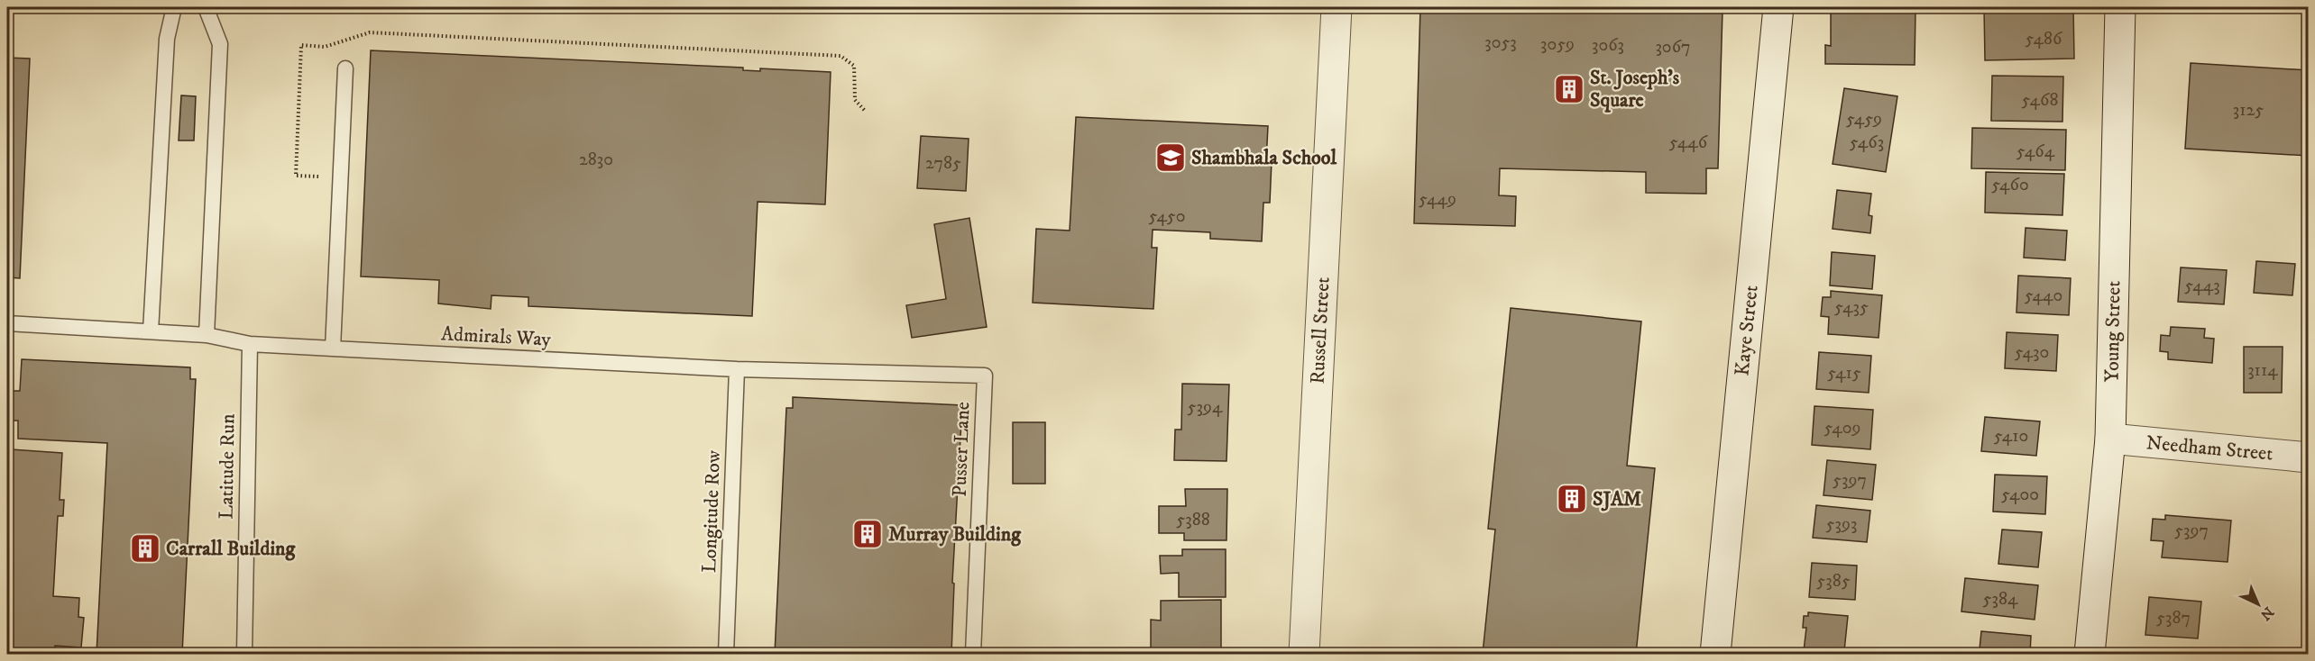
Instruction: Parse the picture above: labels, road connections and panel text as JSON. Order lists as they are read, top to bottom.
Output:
{
  "streets": {
    "street": [
      "Russell Street",
      "Kaye Street",
      "Young Street",
      "Needham Street"
    ],
    "lane": [
      "Admirals Way",
      "Pusser Lane",
      "Latitude Run",
      "Longitude Row"
    ]
  },
  "crossings": [
    ["Young Street", "Needham Street"],
    ["Admirals Way", "Pusser Lane"],
    ["Admirals Way", "Latitude Run"],
    ["Admirals Way", "Longitude Row"]
  ],
  "places": {
    "building": [
      "St. Joseph's Square",
      "SJAM",
      "Murray Building",
      "Carrall Building"
    ],
    "school or university": ["Shambhala School"]
  },
  "house_numbers": [
    "5486",
    "3053",
    "3059",
    "3063",
    "3067",
    "5468",
    "3125",
    "5459",
    "5446",
    "5463",
    "5464",
    "2830",
    "2785",
    "5460",
    "5449",
    "5450",
    "5443",
    "5440",
    "5435",
    "5430",
    "3114",
    "5415",
    "5394",
    "5409",
    "5410",
    "5397",
    "5400",
    "5388",
    "5393",
    "5397",
    "5385",
    "5384",
    "5387"
  ],
  "north": "bottom right"
}
